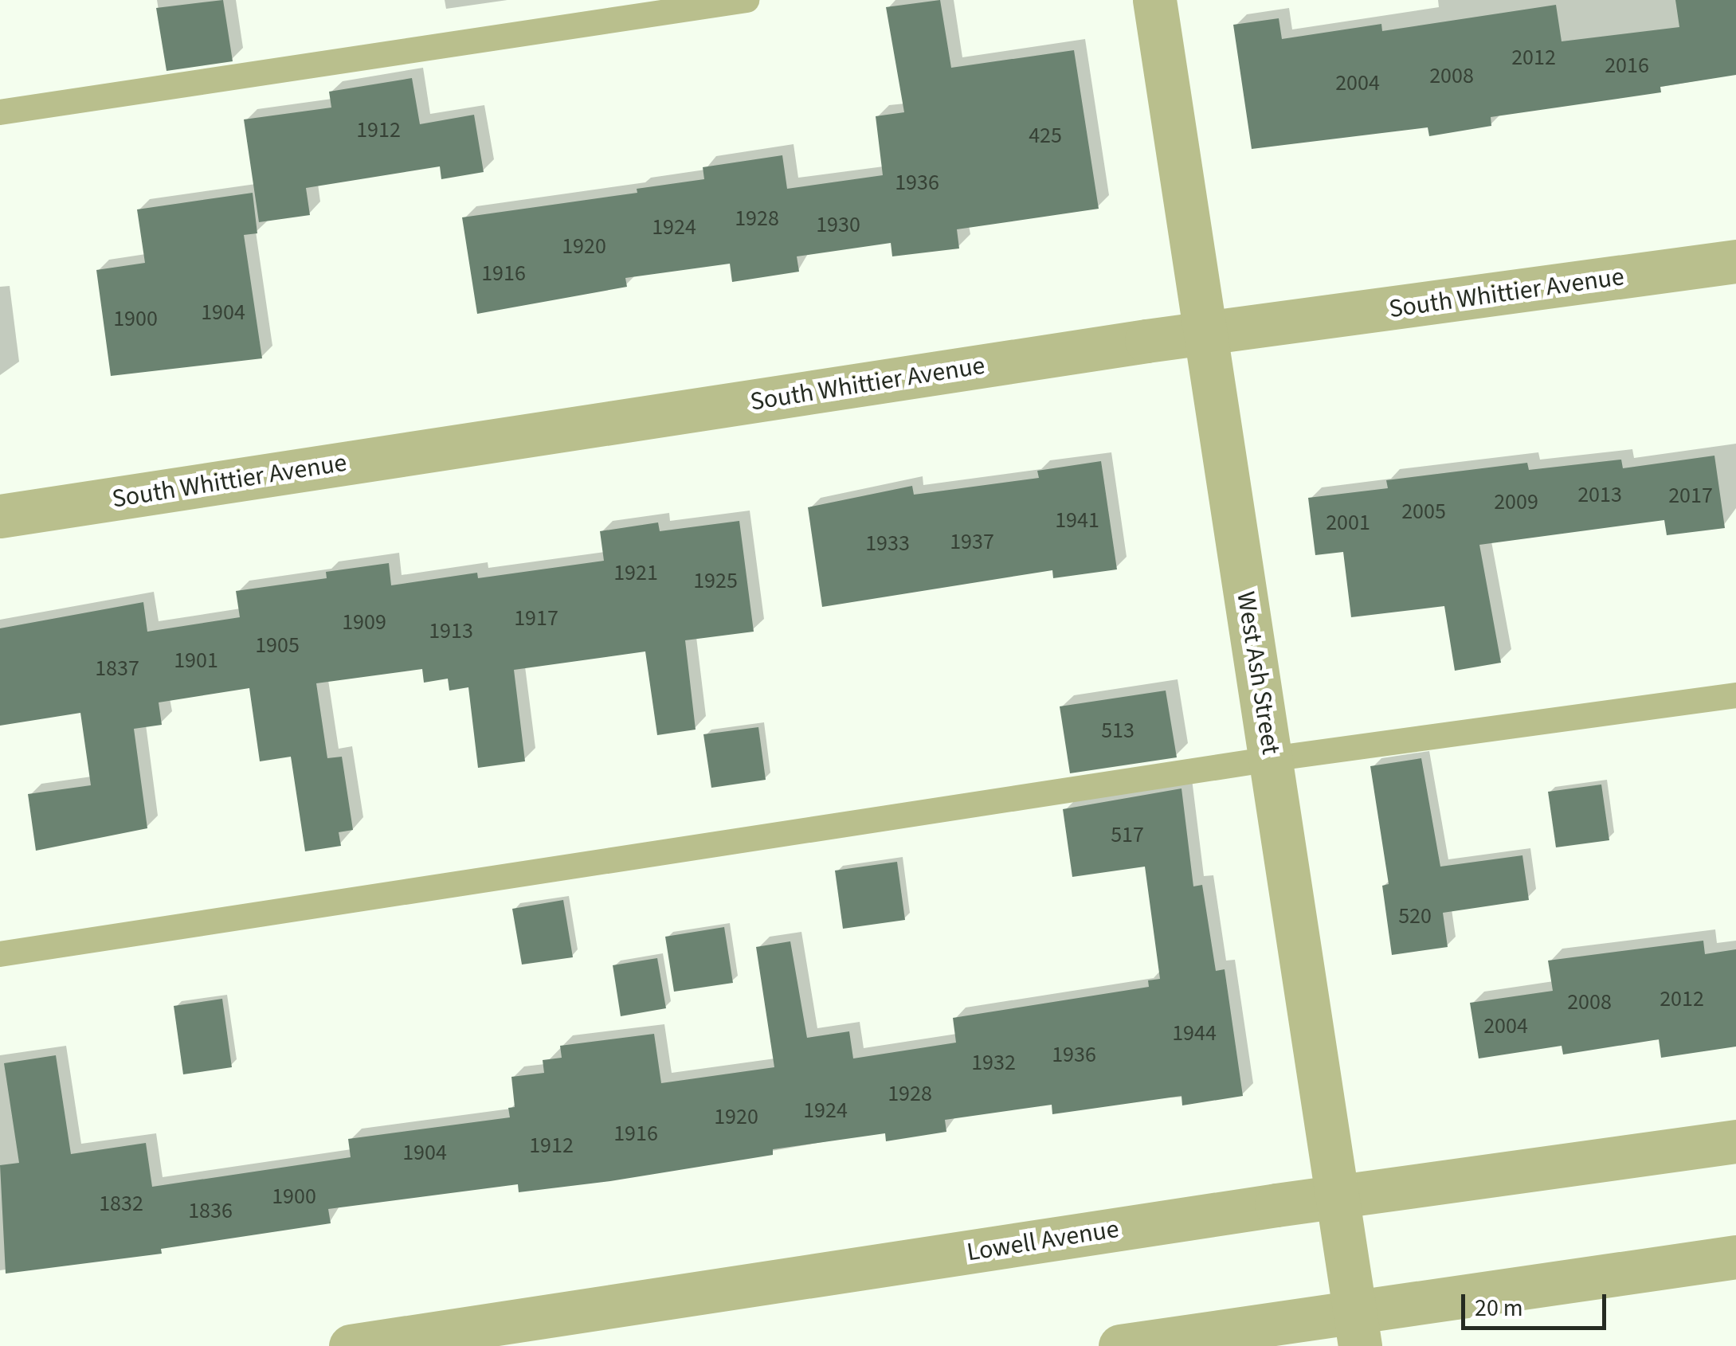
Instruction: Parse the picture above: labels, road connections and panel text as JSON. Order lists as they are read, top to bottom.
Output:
{
  "streets": {
    "street": ["South Whittier Avenue", "West Ash Street", "Lowell Avenue"]
  },
  "crossings": [
    ["South Whittier Avenue", "West Ash Street"],
    ["West Ash Street", "Lowell Avenue"]
  ],
  "house_numbers": [
    "2012",
    "2016",
    "2008",
    "2004",
    "1912",
    "425",
    "1936",
    "1928",
    "1930",
    "1924",
    "1920",
    "1916",
    "1904",
    "1900",
    "2013",
    "2017",
    "2009",
    "2005",
    "1941",
    "2001",
    "1937",
    "1933",
    "1921",
    "1925",
    "1917",
    "1909",
    "1913",
    "1905",
    "1901",
    "1837",
    "513",
    "517",
    "520",
    "2012",
    "2008",
    "2004",
    "1944",
    "1936",
    "1932",
    "1928",
    "1924",
    "1920",
    "1916",
    "1912",
    "1904",
    "1900",
    "1832",
    "1836"
  ],
  "scale_bar": "20 m"
}
